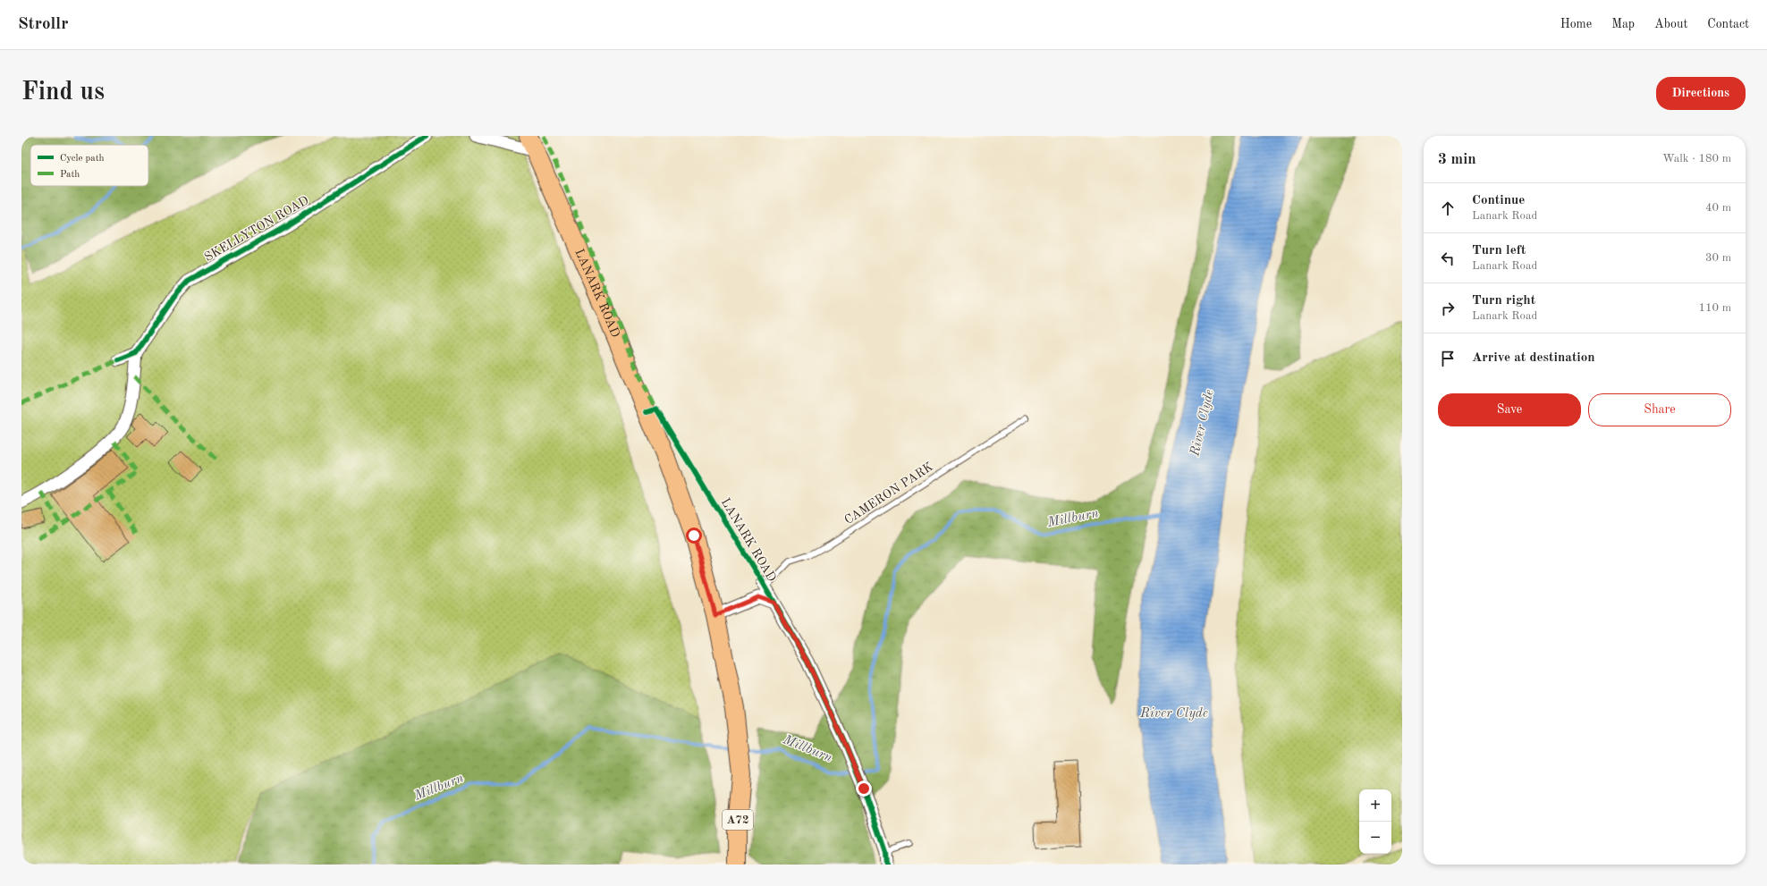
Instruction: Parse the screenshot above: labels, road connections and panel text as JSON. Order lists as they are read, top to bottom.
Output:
{
  "streets": {
    "main road": ["LANARK ROAD", "A72"],
    "street": ["SKELLYTON ROAD"],
    "lane": ["CAMERON PARK"]
  },
  "crossings": [
    ["LANARK ROAD", "CAMERON PARK"]
  ],
  "water": ["River Clyde", "Millburn"],
  "legend": ["Cycle path", "Path"],
  "page": {
    "header": "Strollr",
    "nav": [
      "Home",
      "Map",
      "About",
      "Contact"
    ],
    "buttons": [
      "Directions",
      ["Save", "Share"]
    ],
    "title": "Find us",
    "heading": ["3 min", "Walk · 180 m"],
    "list": [
      ["Continue", "Lanark Road", "40 m"],
      ["Turn left", "Lanark Road", "30 m"],
      ["Turn right", "Lanark Road", "110 m"],
      "Arrive at destination"
    ],
    "map_buttons": ["+", "−"]
  }
}
